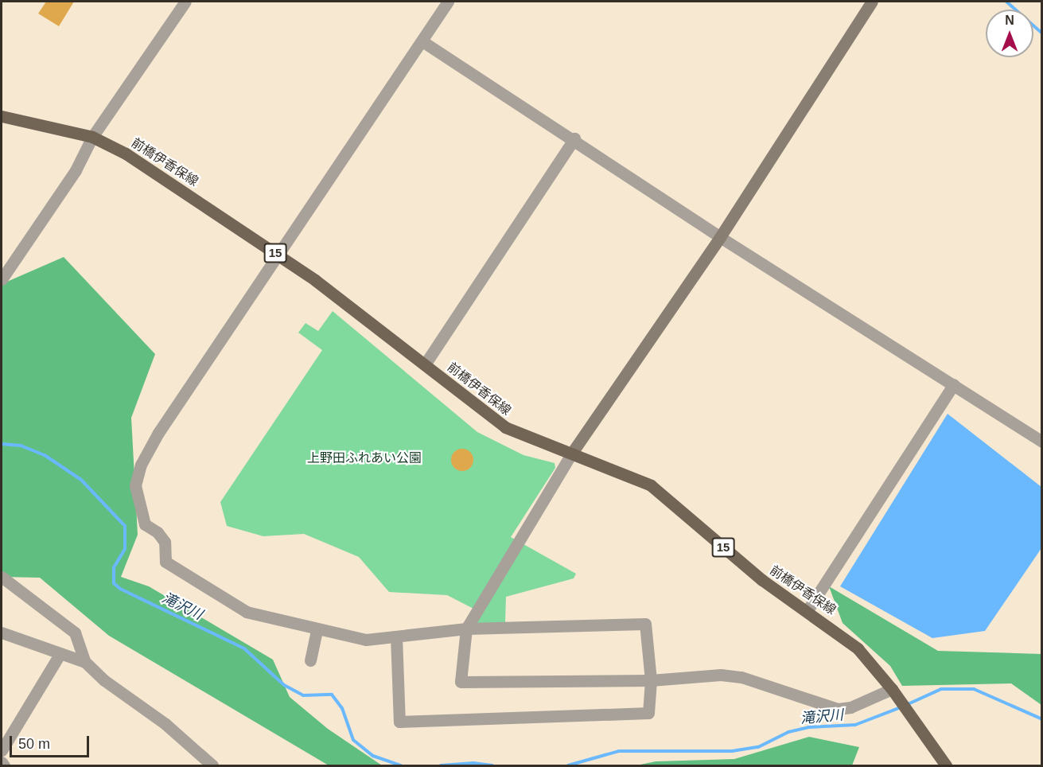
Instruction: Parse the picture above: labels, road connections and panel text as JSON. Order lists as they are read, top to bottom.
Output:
{
  "streets": {
    "main road": ["前橋伊香保線", "15"]
  },
  "water": ["滝沢川"],
  "parks": ["上野田ふれあい公園"],
  "scale_bar": "50 m",
  "north": "top"
}
